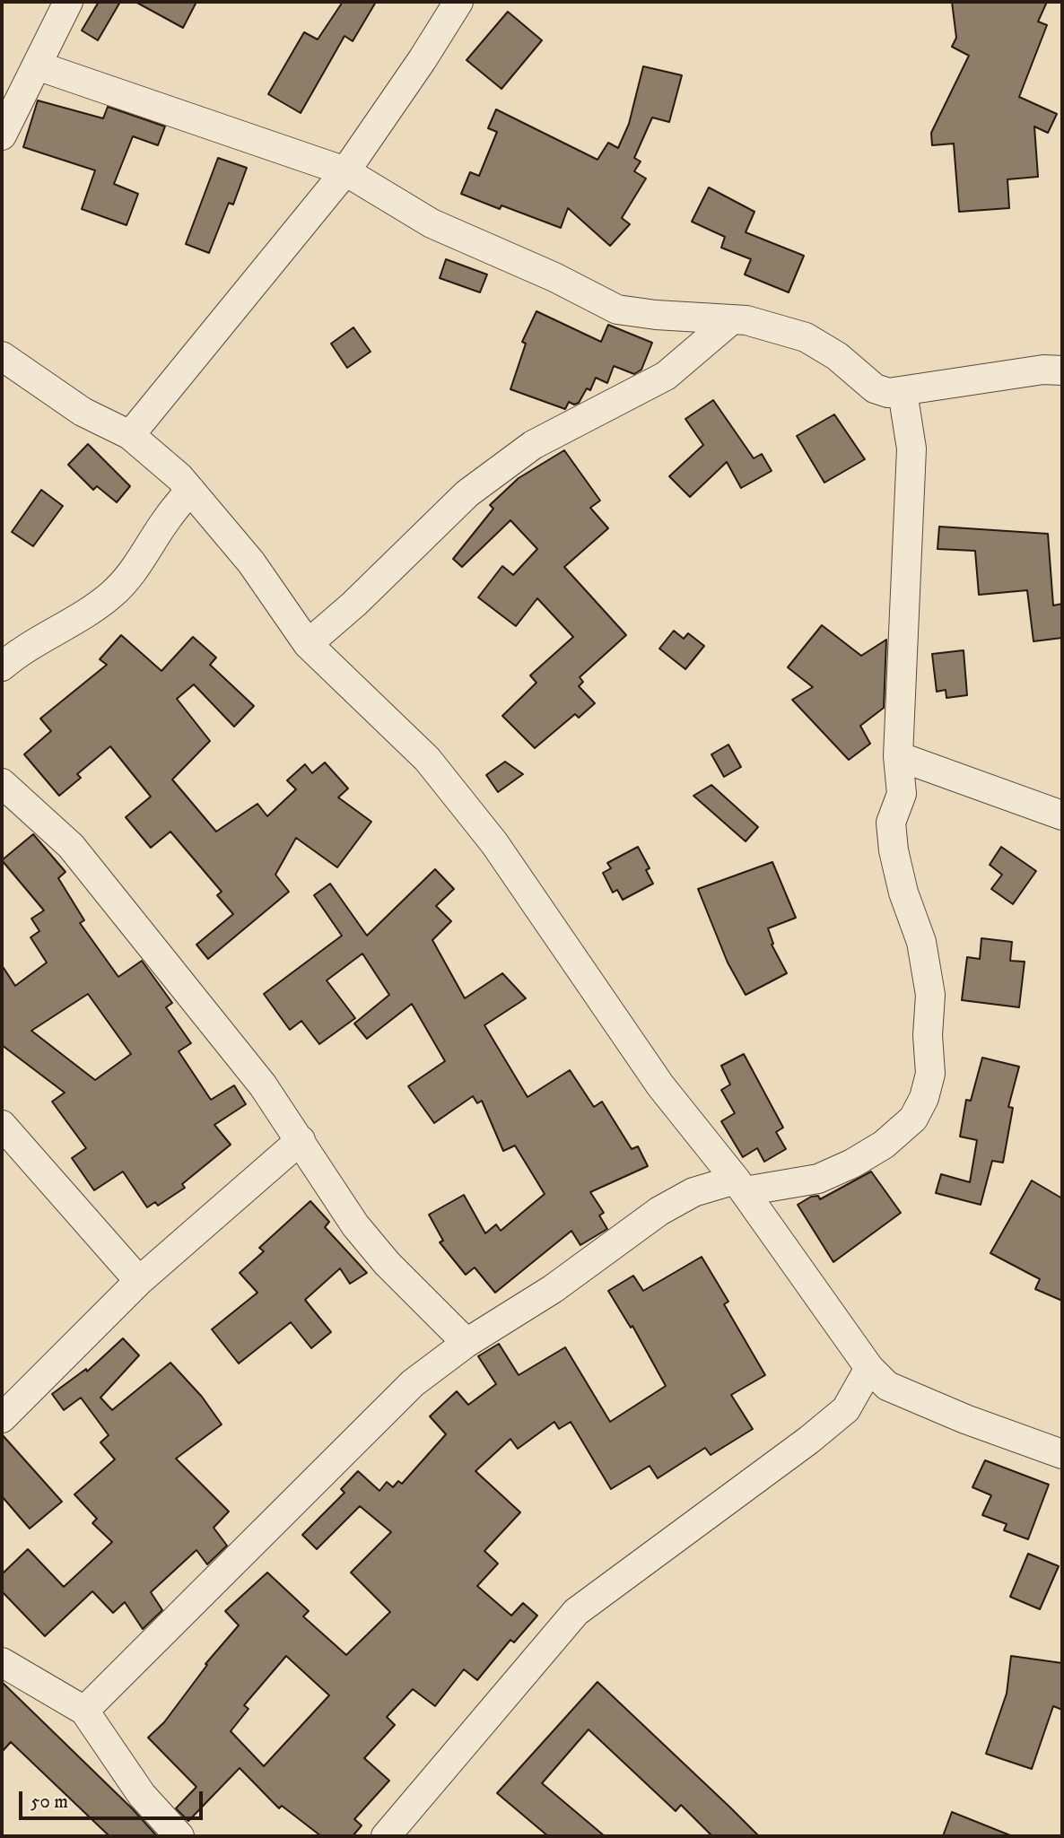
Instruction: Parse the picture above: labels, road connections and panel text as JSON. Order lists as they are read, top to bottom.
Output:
{
  "scale_bar": "50 m"
}
